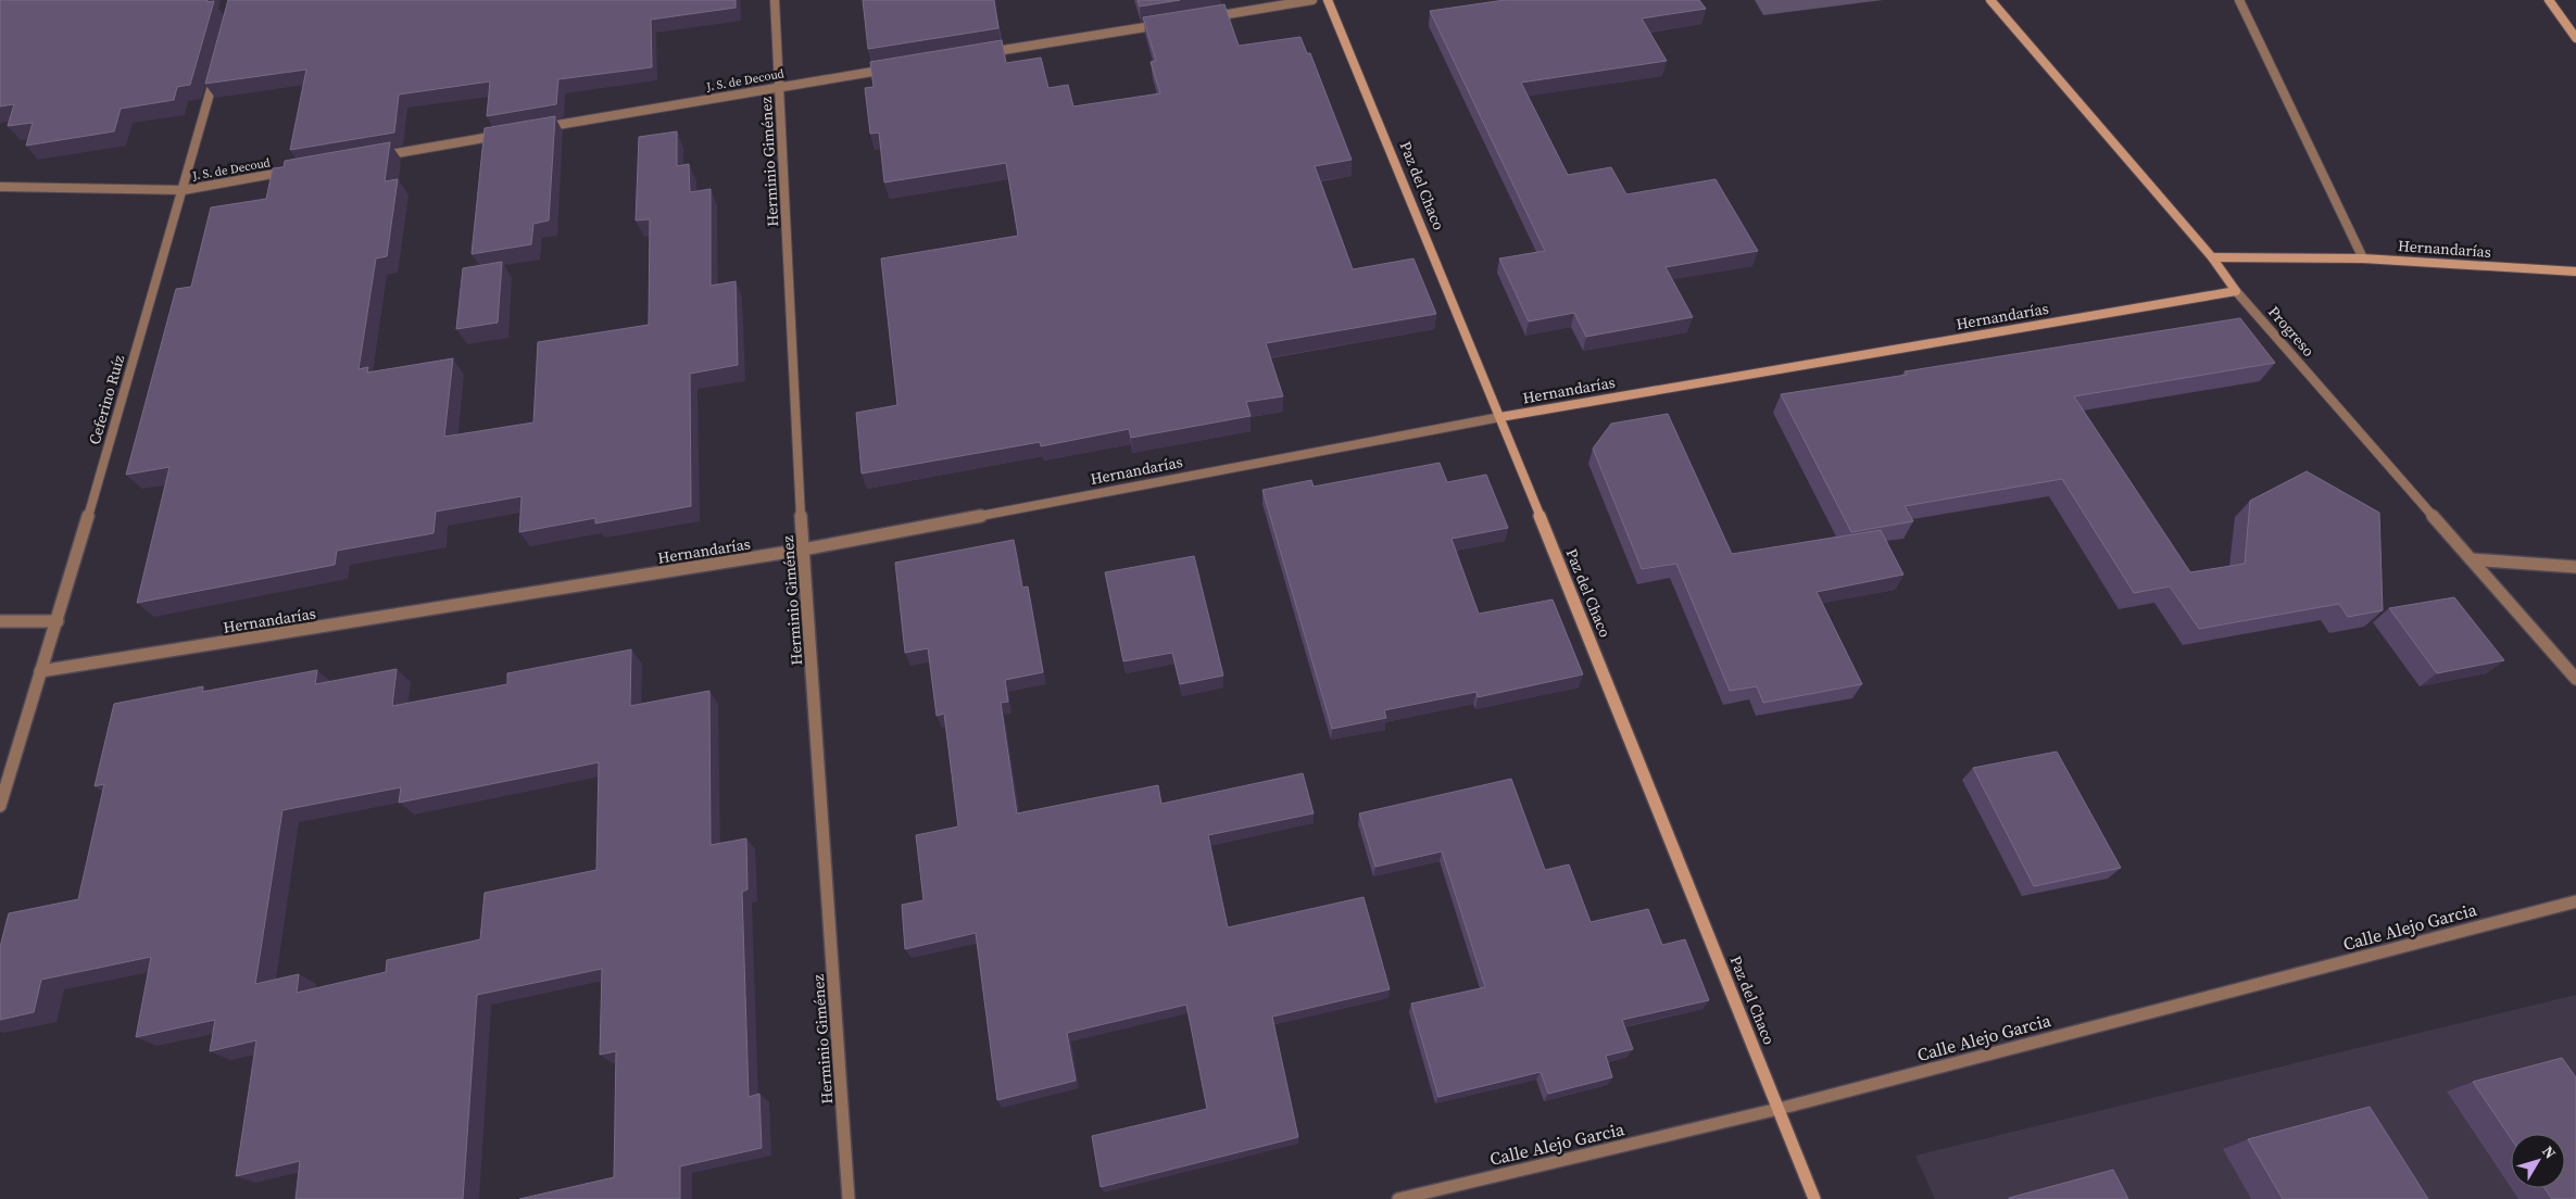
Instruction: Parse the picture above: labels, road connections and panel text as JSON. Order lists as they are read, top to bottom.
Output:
{
  "streets": {
    "street": [
      "J. S. de Decoud",
      "Herminio Giménez",
      "Paz del Chaco",
      "Hernandarías",
      "Progreso",
      "Ceferino Ruíz",
      "Calle Alejo Garcia"
    ]
  },
  "crossings": [
    ["J. S. de Decoud", "Herminio Giménez"],
    ["J. S. de Decoud", "Ceferino Ruíz"],
    ["Herminio Giménez", "Hernandarías"],
    ["Paz del Chaco", "Hernandarías"],
    ["Paz del Chaco", "Calle Alejo Garcia"],
    ["Hernandarías", "Progreso"],
    ["Hernandarías", "Ceferino Ruíz"]
  ],
  "north": "top right"
}
